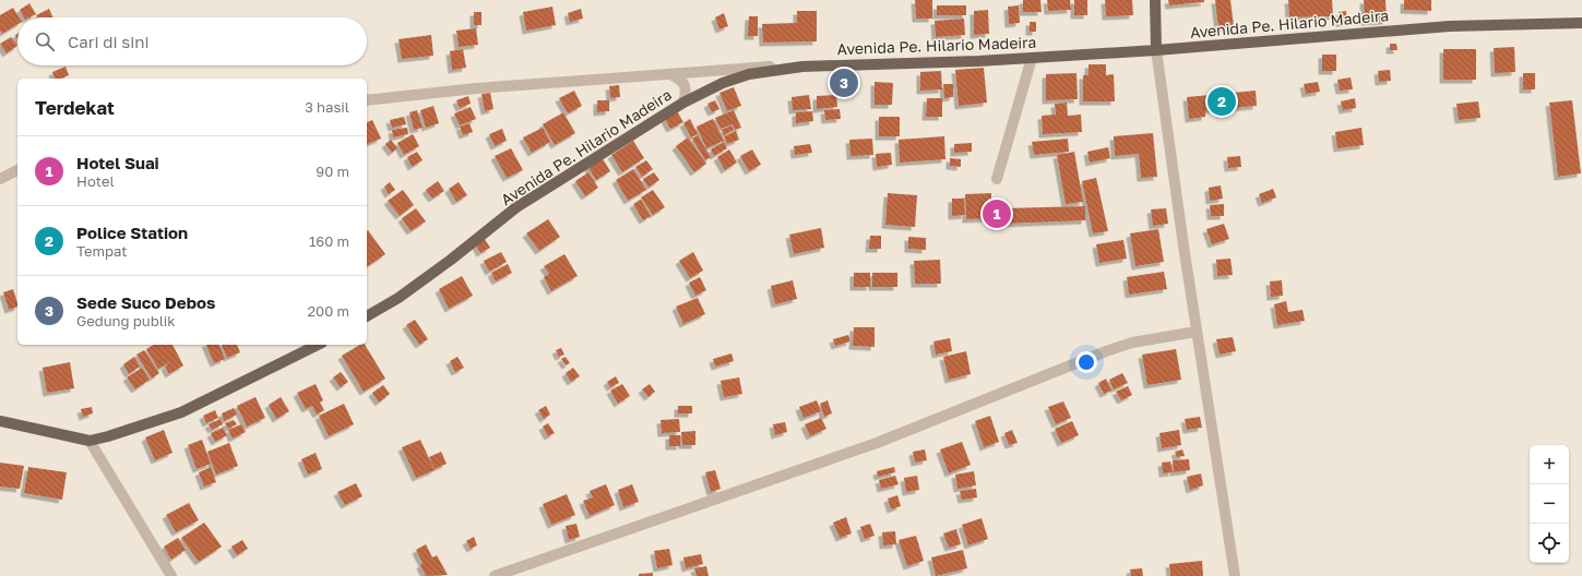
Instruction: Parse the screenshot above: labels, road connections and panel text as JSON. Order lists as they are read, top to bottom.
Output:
{
  "streets": {
    "main road": ["Avenida Pe. Hilario Madeira"]
  },
  "page": {
    "search": "Cari di sini",
    "pins": ["3", "2", "1"],
    "heading": ["Terdekat", "3 hasil"],
    "list": [
      {
        "mark": "1",
        "name": "Hotel Suai",
        "note": "Hotel",
        "value": "90 m"
      },
      {
        "mark": "2",
        "name": "Police Station",
        "note": "Tempat",
        "value": "160 m"
      },
      {
        "mark": "3",
        "name": "Sede Suco Debos",
        "note": "Gedung publik",
        "value": "200 m"
      }
    ],
    "map_buttons": ["+", "−"]
  }
}
